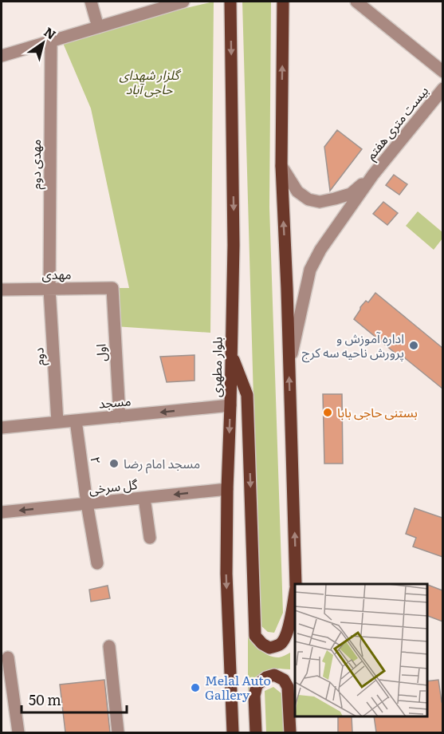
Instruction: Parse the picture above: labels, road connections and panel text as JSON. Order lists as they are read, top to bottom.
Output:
{
  "streets": {
    "main road": ["بلوار مطهری"],
    "street": [
      "بیست متری هفتم",
      "مهدی دوم",
      "مهدی",
      "اول",
      "دوم",
      "مسجد",
      "۲",
      "گل سرخی"
    ]
  },
  "crossings": [
    ["مهدی دوم", "مهدی"],
    ["مهدی دوم", "دوم"],
    ["مهدی", "اول"],
    ["مهدی", "دوم"],
    ["اول", "مسجد"],
    ["دوم", "مسجد"],
    ["بلوار مطهری", "مسجد"],
    ["بلوار مطهری", "گل سرخی"],
    ["مسجد", "۲"],
    ["۲", "گل سرخی"]
  ],
  "one_way": ["مسجد", "گل سرخی"],
  "parks": ["گلزار شهدای حاجی آباد"],
  "places": [
    "اداره آموزش و پرورش ناحیه سه کرج",
    "بستنی حاجی بابا",
    "مسجد امام رضا",
    "Melal Auto Gallery"
  ],
  "scale_bar": "50 m",
  "north": "top right"
}
